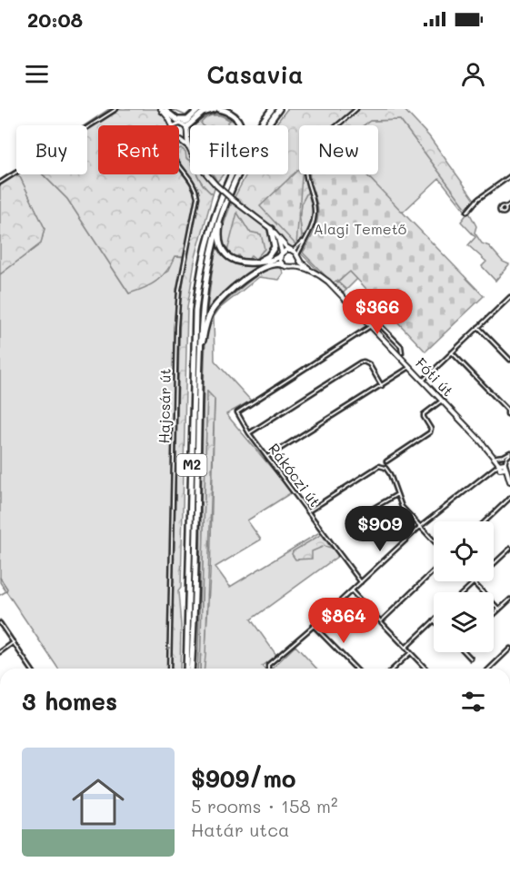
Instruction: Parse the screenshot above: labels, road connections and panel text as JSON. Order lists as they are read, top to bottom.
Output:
{
  "streets": {
    "highway": ["M2"],
    "main road": ["Fóti út"],
    "street": ["Hajcsár út", "Rákóczi út"]
  },
  "crossings": [
    ["Fóti út", "Rákóczi út"]
  ],
  "parks": ["Alagi Temető"],
  "page": {
    "status": "20:08",
    "header": "Casavia",
    "chip": [
      "Buy",
      "Rent",
      "Filters",
      "New"
    ],
    "price": ["$366", "$909", "$864"],
    "heading": "3 homes",
    "list": [
      {
        "name": "$909/mo",
        "note": "5 rooms · 158 m² · Határ utca"
      }
    ]
  }
}
